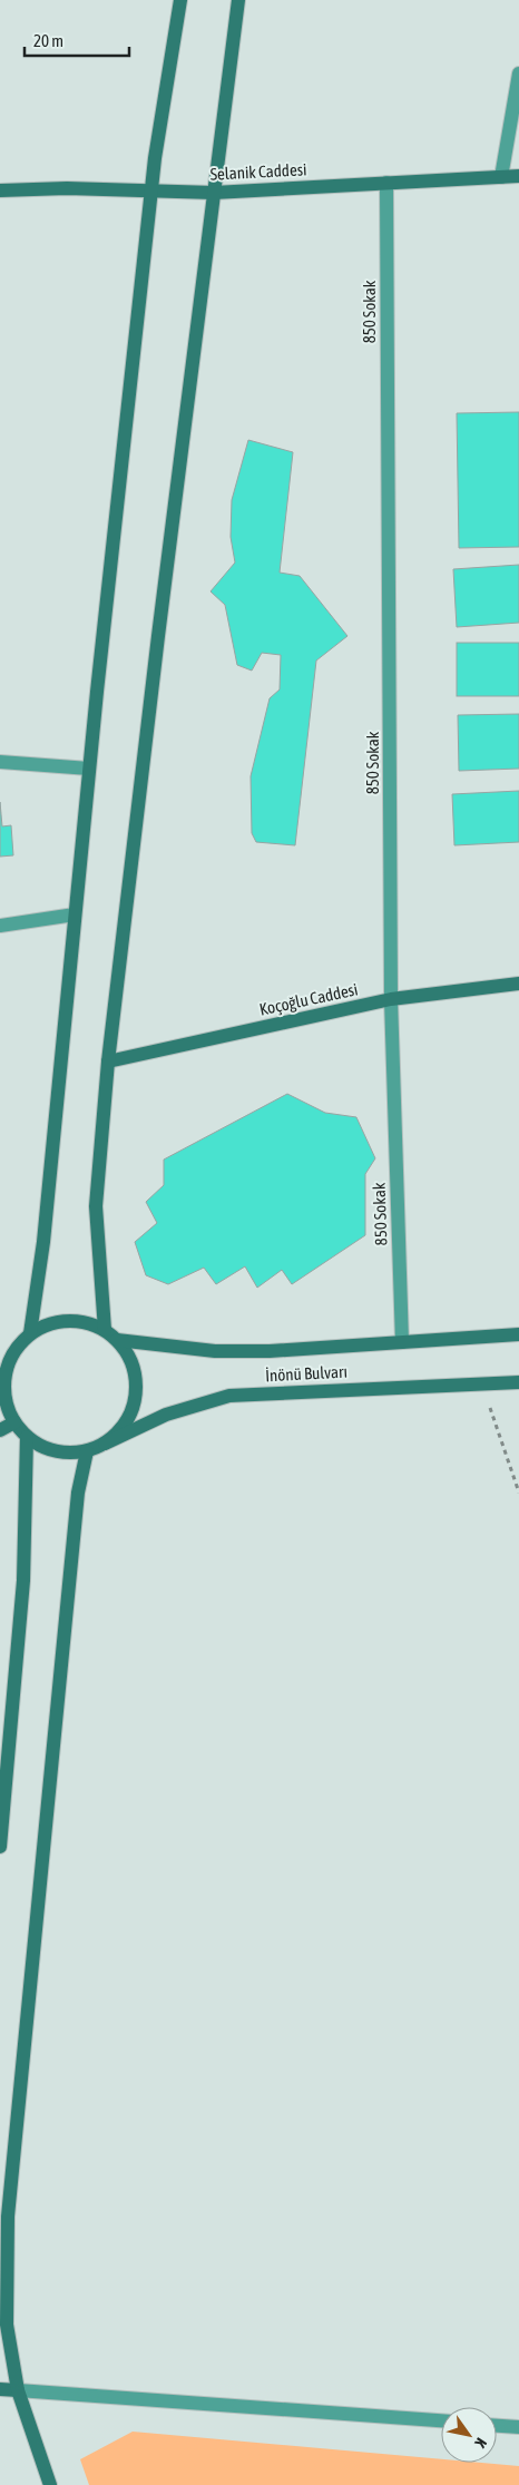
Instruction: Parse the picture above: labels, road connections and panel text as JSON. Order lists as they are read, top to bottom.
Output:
{
  "streets": {
    "main road": ["Selanik Caddesi", "Koçoğlu Caddesi", "İnönü Bulvarı"],
    "street": ["850 Sokak"]
  },
  "crossings": [
    ["Selanik Caddesi", "850 Sokak"],
    ["850 Sokak", "Koçoğlu Caddesi"],
    ["850 Sokak", "İnönü Bulvarı"]
  ],
  "scale_bar": "20 m",
  "north": "bottom right"
}
